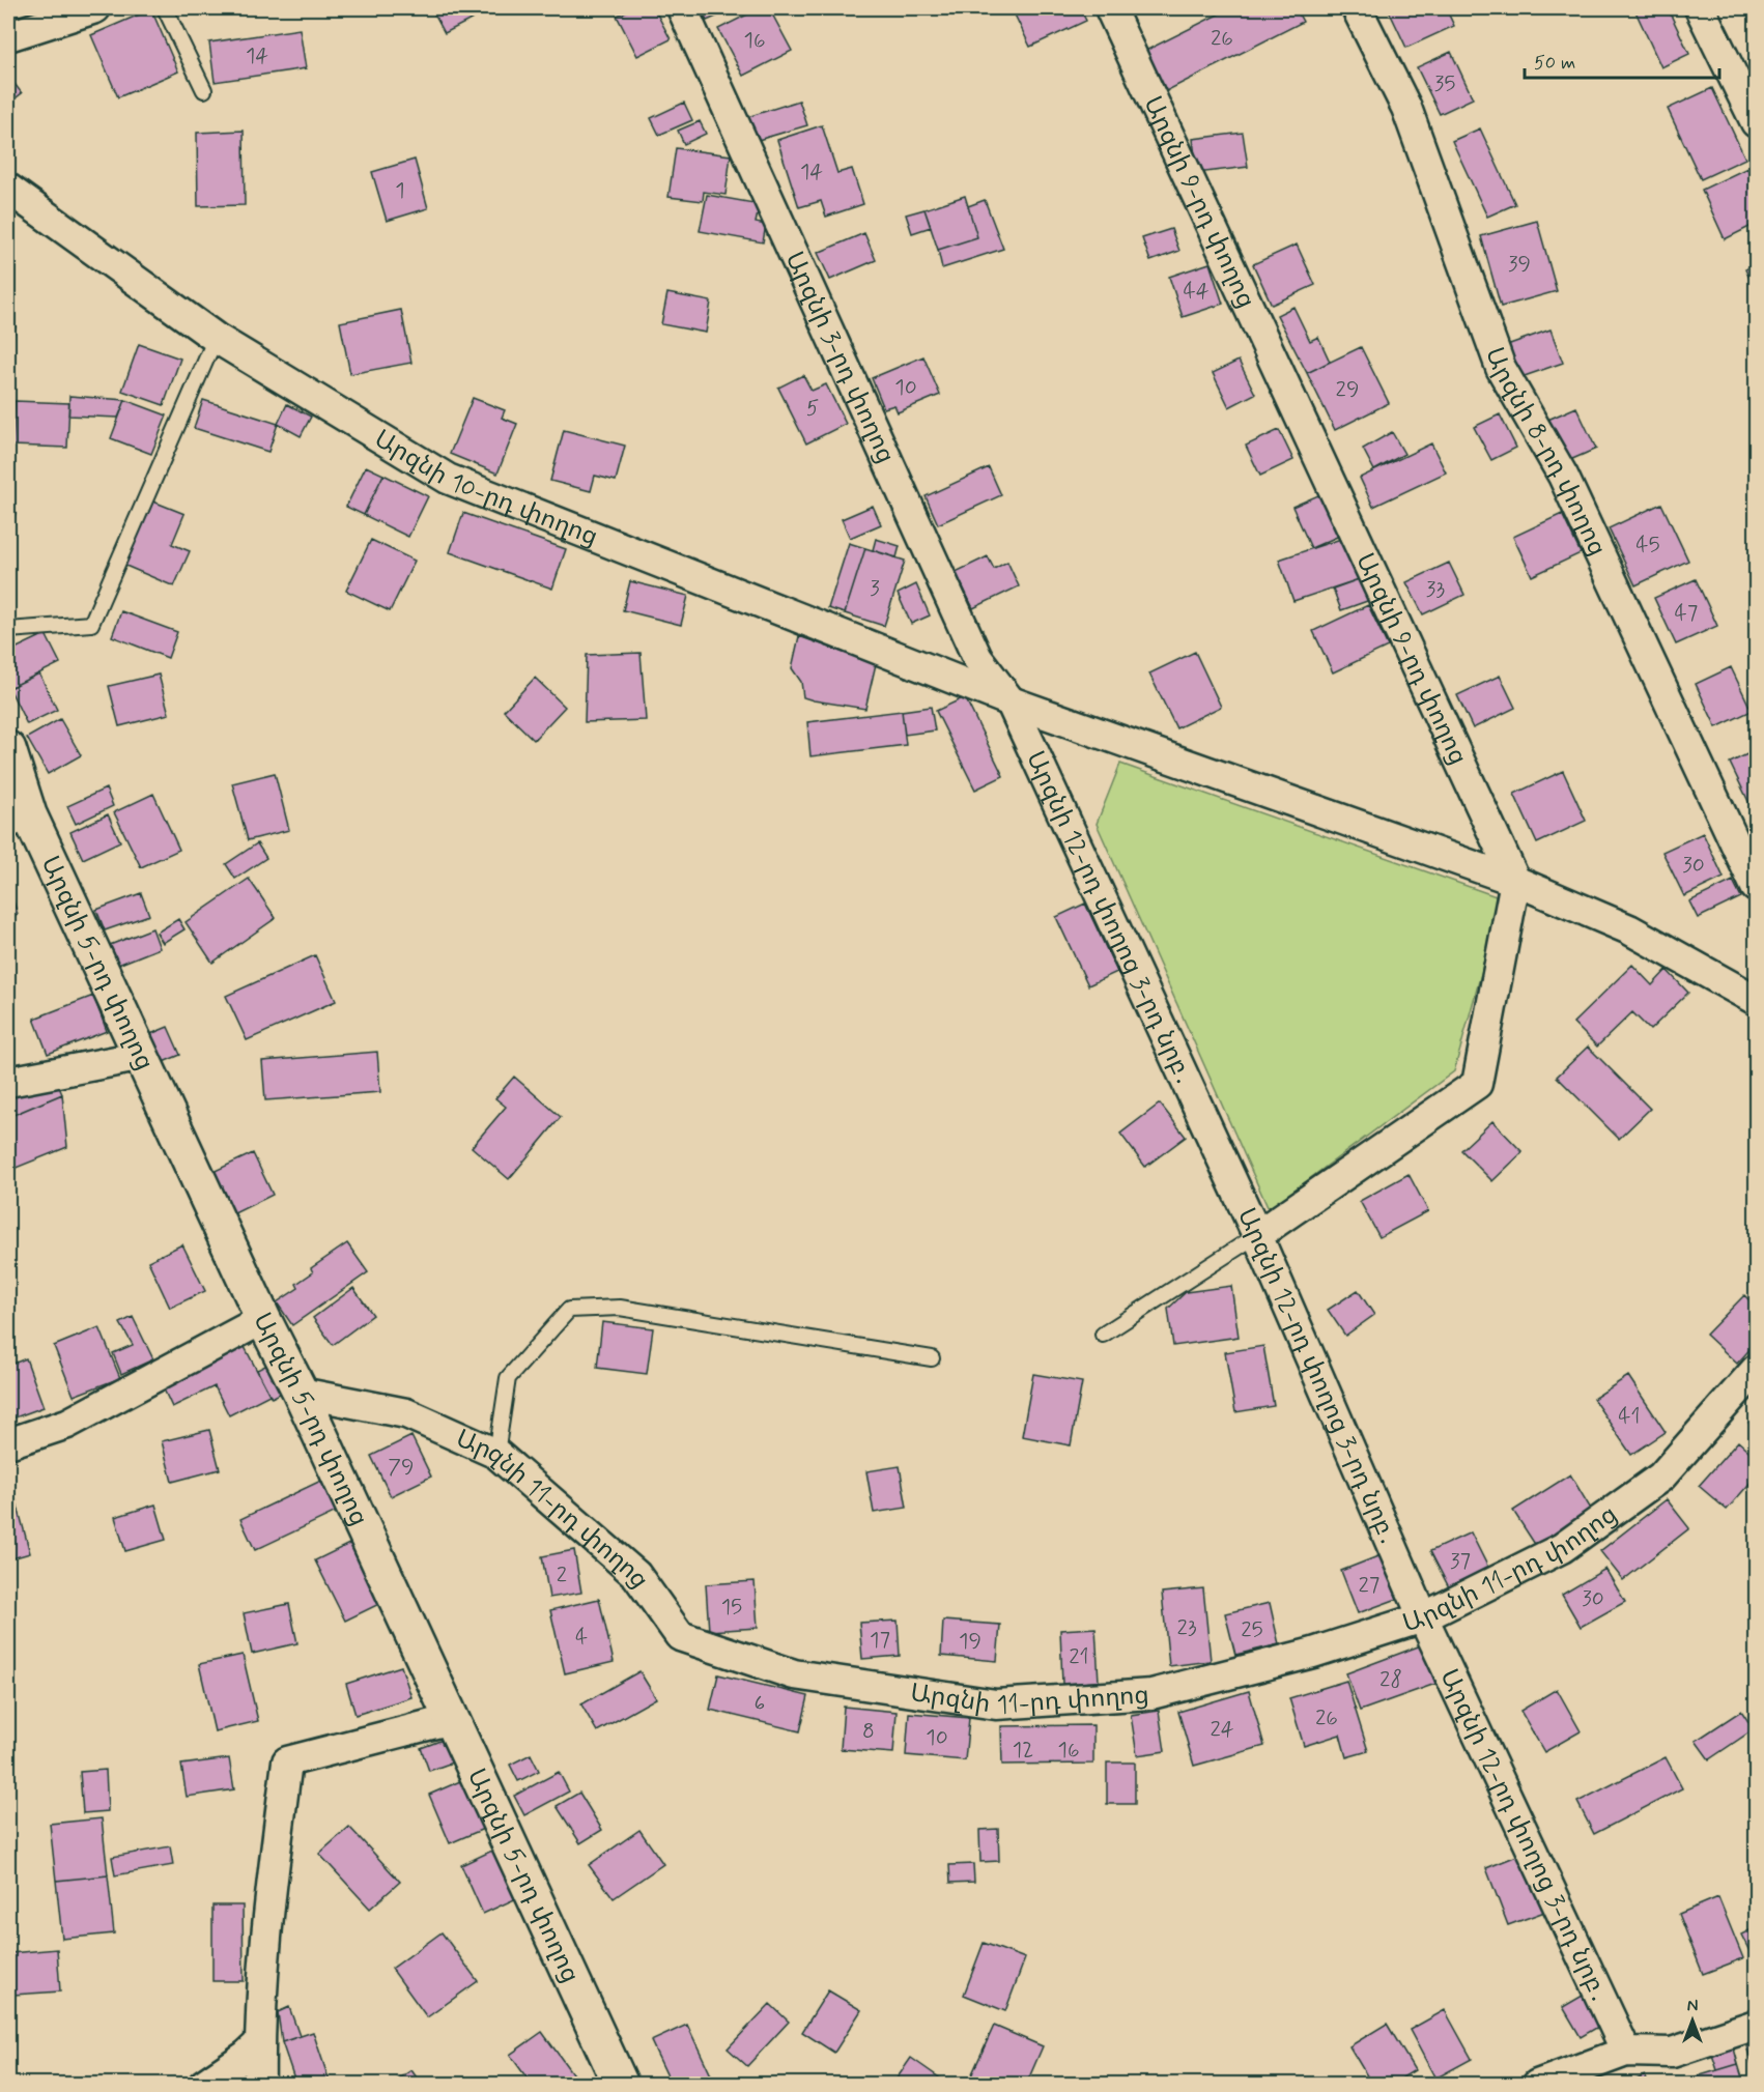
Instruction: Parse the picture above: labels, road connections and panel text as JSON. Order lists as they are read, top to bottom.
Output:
{
  "streets": {
    "street": [
      "Արզնի 9-րդ փողոց",
      "Արզնի 3-րդ փողոց",
      "Արզնի 8-րդ փողոց",
      "Արզնի 10-րդ փողոց",
      "Արզնի 12-րդ փողոց 3-րդ նրբ․",
      "Արզնի 5-րդ փողոց",
      "Արզնի 11-րդ փողոց"
    ]
  },
  "crossings": [
    ["Արզնի 9-րդ փողոց", "Արզնի 10-րդ փողոց"],
    ["Արզնի 3-րդ փողոց", "Արզնի 10-րդ փողոց"],
    ["Արզնի 3-րդ փողոց", "Արզնի 12-րդ փողոց 3-րդ նրբ․"],
    ["Արզնի 10-րդ փողոց", "Արզնի 12-րդ փողոց 3-րդ նրբ․"],
    ["Արզնի 12-րդ փողոց 3-րդ նրբ․", "Արզնի 11-րդ փողոց"],
    ["Արզնի 5-րդ փողոց", "Արզնի 11-րդ փողոց"]
  ],
  "house_numbers": [
    "26",
    "16",
    "14",
    "35",
    "14",
    "1",
    "39",
    "44",
    "10",
    "29",
    "5",
    "45",
    "3",
    "33",
    "47",
    "30",
    "41",
    "79",
    "37",
    "2",
    "27",
    "30",
    "15",
    "23",
    "25",
    "4",
    "17",
    "19",
    "21",
    "28",
    "6",
    "26",
    "24",
    "8",
    "10",
    "12",
    "16"
  ],
  "scale_bar": "50 m",
  "north": "top"
}
